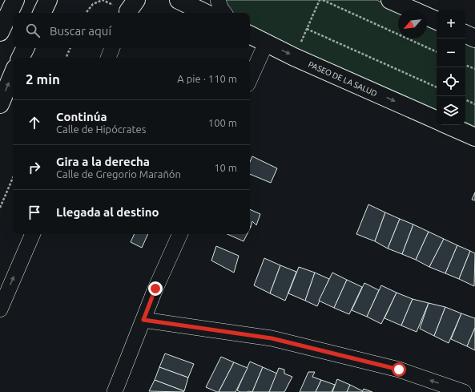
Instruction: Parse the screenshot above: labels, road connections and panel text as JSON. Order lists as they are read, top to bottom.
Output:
{
  "streets": {
    "main road": ["PASEO DE LA SALUD"]
  },
  "north": "bottom left",
  "page": {
    "map_buttons": ["+", "−"],
    "search": "Buscar aquí",
    "heading": ["2 min", "A pie · 110 m"],
    "list": [
      ["Continúa", "Calle de Hipócrates", "100 m"],
      ["Gira a la derecha", "Calle de Gregorio Marañón", "10 m"],
      "Llegada al destino"
    ]
  }
}
